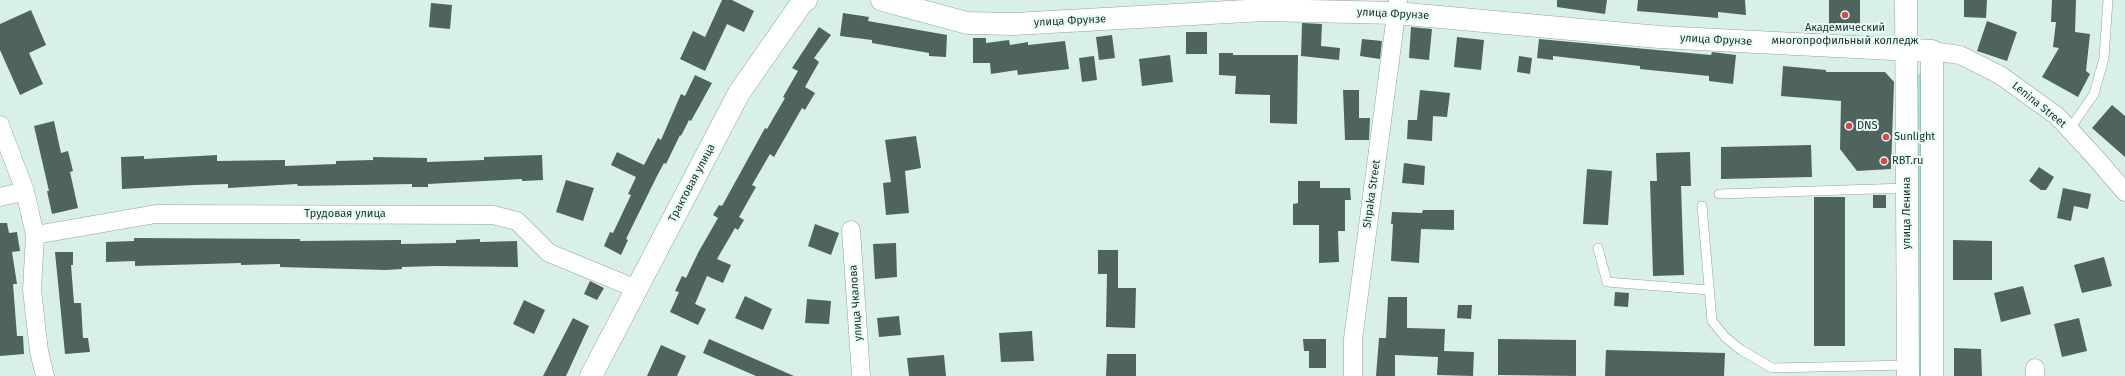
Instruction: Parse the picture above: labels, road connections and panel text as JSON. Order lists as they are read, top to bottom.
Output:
{
  "streets": {
    "street": [
      "улица Фрунзе",
      "Lenina Street",
      "Трактовая улица",
      "Shpaka Street",
      "улица Ленина",
      "Трудовая улица",
      "улица Чкалова"
    ]
  },
  "crossings": [
    ["улица Фрунзе", "Lenina Street"],
    ["улица Фрунзе", "Shpaka Street"],
    ["улица Фрунзе", "улица Ленина"],
    ["Трактовая улица", "Трудовая улица"]
  ],
  "places": [
    "Академический многопрофильный колледж",
    "DNS",
    "Sunlight",
    "RBT.ru"
  ]
}
